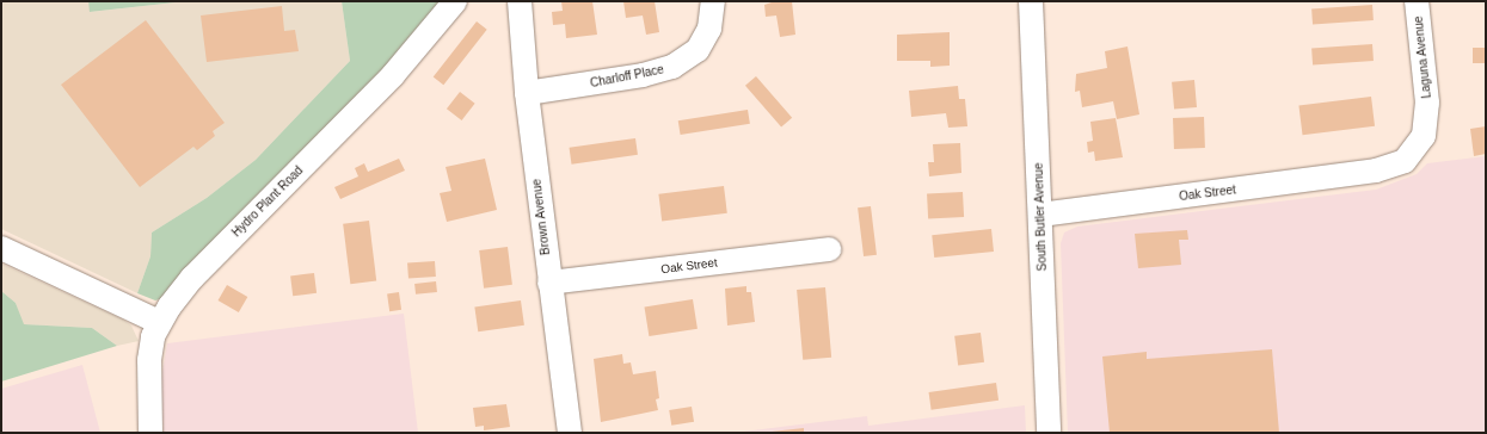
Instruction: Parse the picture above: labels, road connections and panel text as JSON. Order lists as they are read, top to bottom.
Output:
{
  "streets": {
    "street": [
      "Laguna Avenue",
      "Charloff Place",
      "Oak Street",
      "Hydro Plant Road",
      "Brown Avenue",
      "South Butler Avenue"
    ]
  },
  "crossings": [
    ["Laguna Avenue", "Oak Street"],
    ["Charloff Place", "Brown Avenue"],
    ["Oak Street", "Brown Avenue"],
    ["Oak Street", "South Butler Avenue"]
  ]
}
